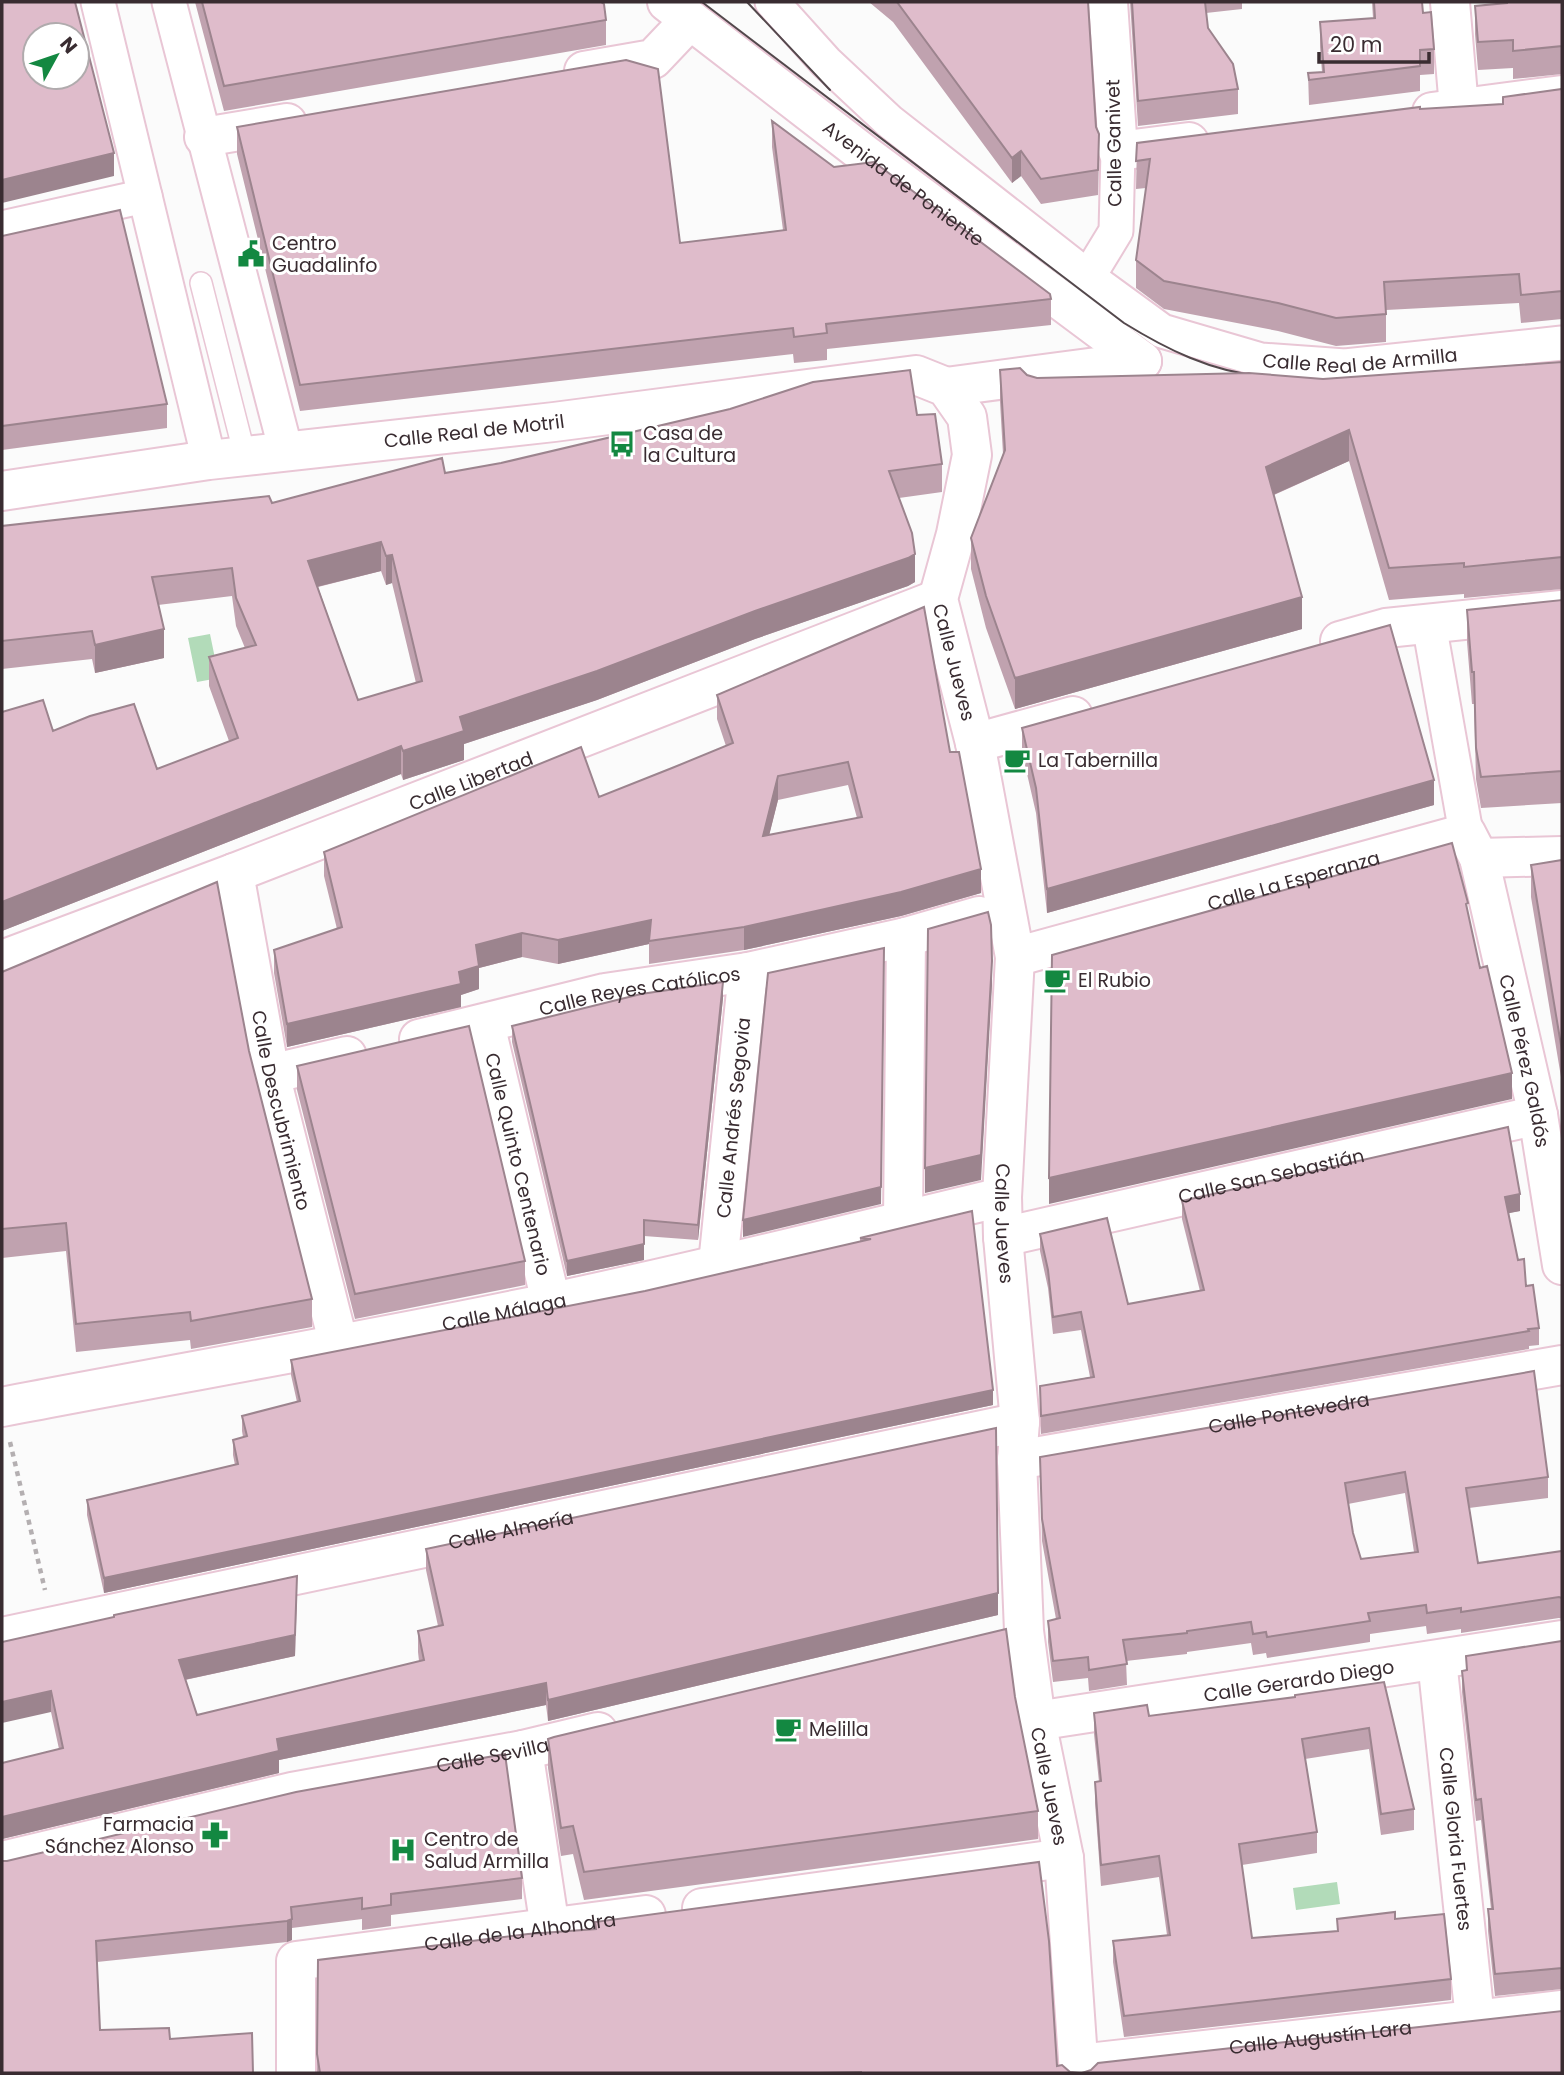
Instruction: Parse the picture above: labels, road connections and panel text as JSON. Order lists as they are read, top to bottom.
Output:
{
  "streets": {
    "street": [
      "Calle Ganivet",
      "Avenida de Poniente",
      "Calle Real de Armilla",
      "Calle Real de Motril",
      "Calle Jueves",
      "Calle Libertad",
      "Calle La Esperanza",
      "Calle Reyes Católicos",
      "Calle Pérez Galdós",
      "Calle Descubrimiento",
      "Calle Andrés Segovia",
      "Calle Quinto Centenario",
      "Calle San Sebastián",
      "Calle Málaga",
      "Calle Pontevedra",
      "Calle Almería",
      "Calle Gerardo Diego",
      "Calle Sevilla",
      "Calle Gloria Fuertes",
      "Calle de la Alhondra",
      "Calle Augustín Lara"
    ]
  },
  "crossings": [
    ["Calle Ganivet", "Avenida de Poniente"],
    ["Avenida de Poniente", "Calle Real de Armilla"],
    ["Calle Real de Armilla", "Calle Real de Motril"],
    ["Calle Real de Armilla", "Calle Jueves"],
    ["Calle Real de Motril", "Calle Jueves"],
    ["Calle Jueves", "Calle Libertad"],
    ["Calle Jueves", "Calle La Esperanza"],
    ["Calle Jueves", "Calle Reyes Católicos"],
    ["Calle Jueves", "Calle San Sebastián"],
    ["Calle Jueves", "Calle Málaga"],
    ["Calle Jueves", "Calle Pontevedra"],
    ["Calle Jueves", "Calle Almería"],
    ["Calle Jueves", "Calle Gerardo Diego"],
    ["Calle Jueves", "Calle de la Alhondra"],
    ["Calle Jueves", "Calle Augustín Lara"],
    ["Calle Libertad", "Calle Descubrimiento"],
    ["Calle La Esperanza", "Calle Pérez Galdós"],
    ["Calle Reyes Católicos", "Calle Descubrimiento"],
    ["Calle Reyes Católicos", "Calle Andrés Segovia"],
    ["Calle Reyes Católicos", "Calle Quinto Centenario"],
    ["Calle Pérez Galdós", "Calle San Sebastián"],
    ["Calle Descubrimiento", "Calle Málaga"],
    ["Calle Andrés Segovia", "Calle Málaga"],
    ["Calle Quinto Centenario", "Calle Málaga"],
    ["Calle Gerardo Diego", "Calle Gloria Fuertes"],
    ["Calle Gloria Fuertes", "Calle Augustín Lara"]
  ],
  "places": {
    "public building": ["Centro Guadalinfo"],
    "bus stop": ["Casa de la Cultura"],
    "cafe": ["La Tabernilla", "El Rubio", "Melilla"],
    "pharmacy": ["Farmacia Sánchez Alonso"],
    "hospital": ["Centro de Salud Armilla"]
  },
  "scale_bar": "20 m",
  "north": "top right"
}
